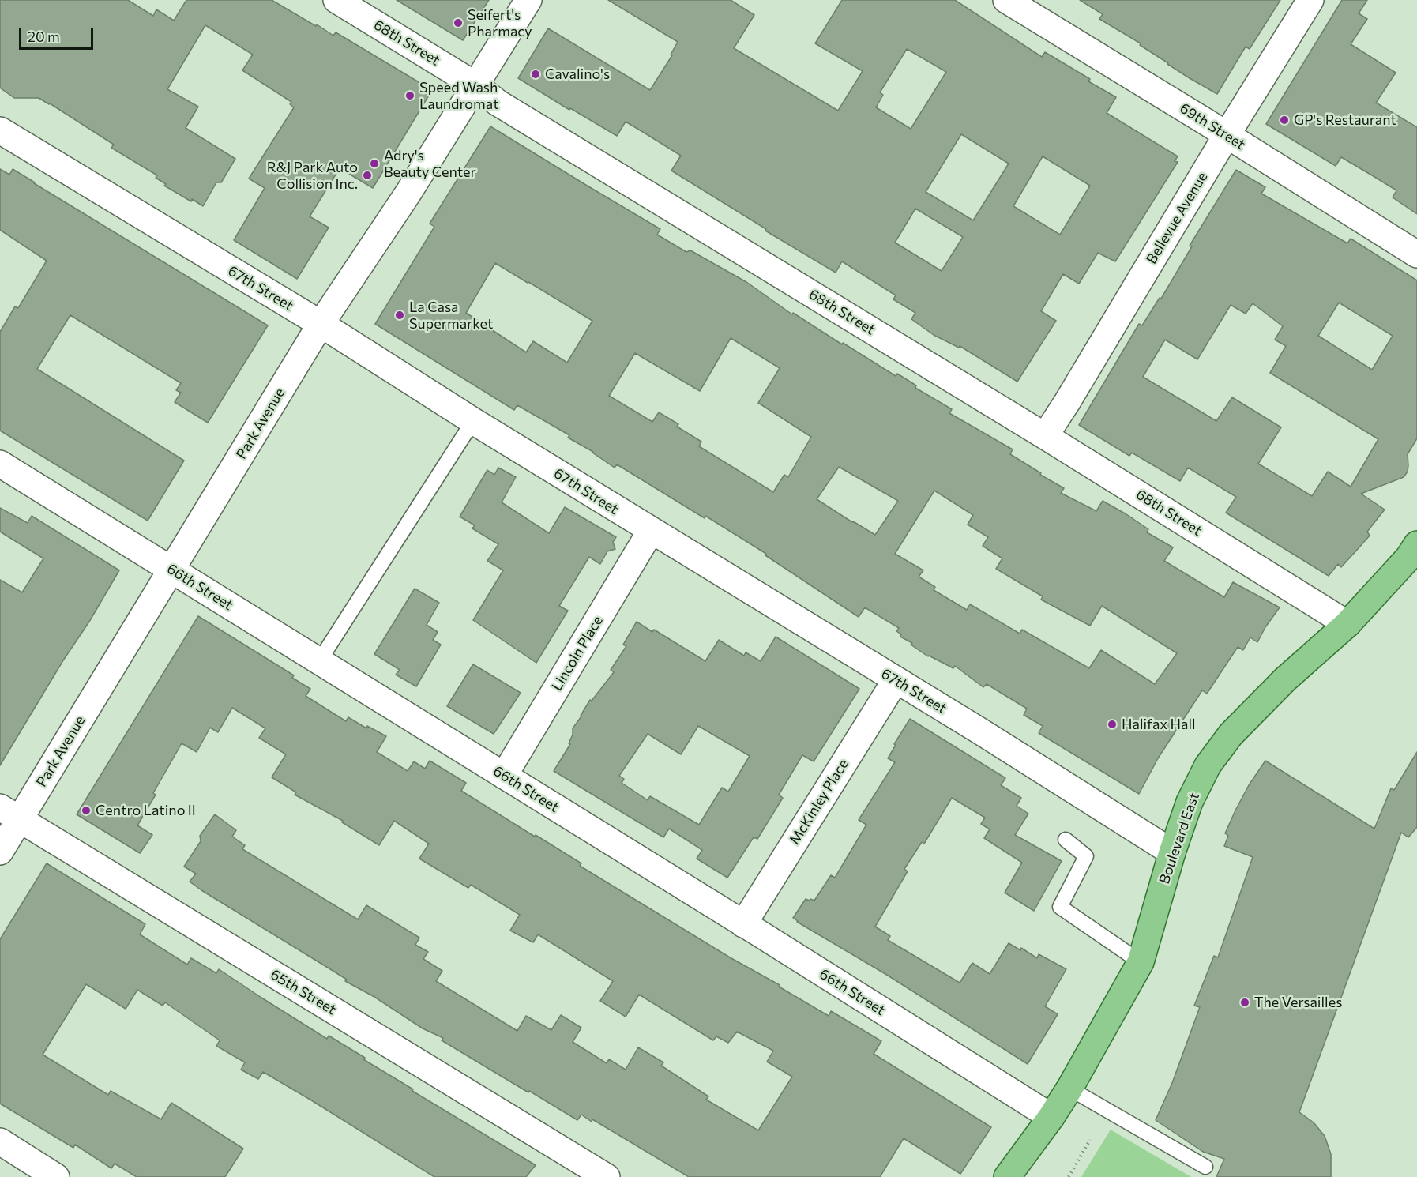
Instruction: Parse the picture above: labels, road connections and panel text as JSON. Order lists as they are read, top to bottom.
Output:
{
  "streets": {
    "main road": ["Boulevard East"],
    "street": [
      "68th Street",
      "69th Street",
      "Bellevue Avenue",
      "67th Street",
      "Park Avenue",
      "66th Street",
      "Lincoln Place",
      "McKinley Place",
      "65th Street"
    ]
  },
  "crossings": [
    ["68th Street", "Bellevue Avenue"],
    ["68th Street", "Park Avenue"],
    ["68th Street", "Boulevard East"],
    ["69th Street", "Bellevue Avenue"],
    ["67th Street", "Park Avenue"],
    ["67th Street", "Lincoln Place"],
    ["67th Street", "McKinley Place"],
    ["67th Street", "Boulevard East"],
    ["Park Avenue", "66th Street"],
    ["Park Avenue", "65th Street"],
    ["66th Street", "Lincoln Place"],
    ["66th Street", "McKinley Place"],
    ["66th Street", "Boulevard East"]
  ],
  "places": [
    "Seifert's Pharmacy",
    "Cavalino's",
    "Speed Wash Laundromat",
    "GP's Restaurant",
    "Adry's Beauty Center",
    "R&J Park Auto Collision Inc.",
    "La Casa Supermarket",
    "Halifax Hall",
    "Centro Latino II",
    "The Versailles"
  ],
  "scale_bar": "20 m"
}
